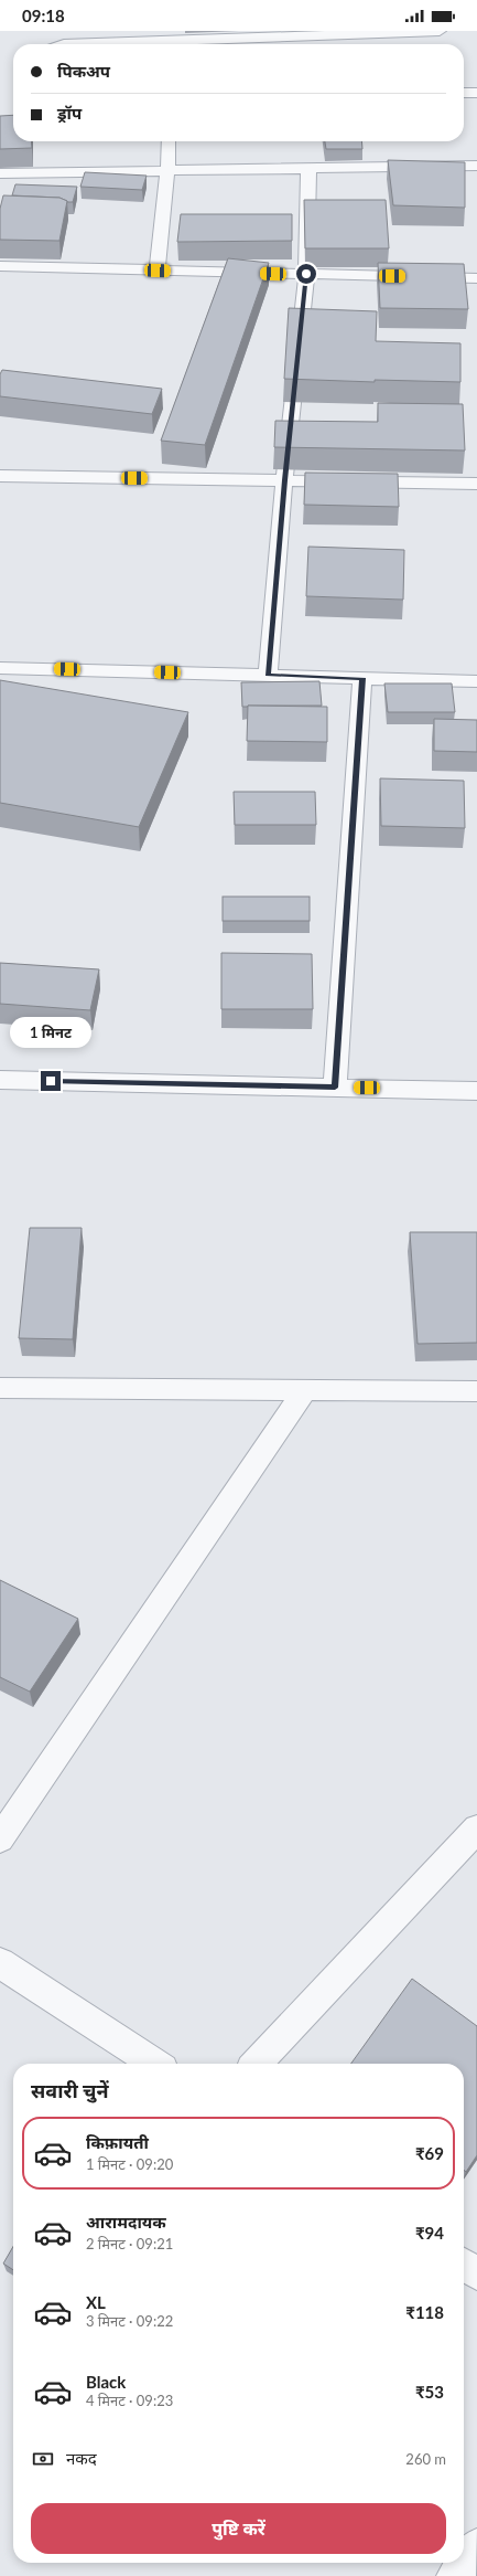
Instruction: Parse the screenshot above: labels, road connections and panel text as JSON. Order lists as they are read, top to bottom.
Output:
{
  "page": {
    "status": "09:18",
    "banner": ["पिकअप", "ड्रॉप"],
    "bubble": "1 मिनट",
    "heading": "सवारी चुनें",
    "list": [
      {
        "name": "किफ़ायती",
        "note": "1 मिनट · 09:20",
        "value": "₹69"
      },
      {
        "name": "आरामदायक",
        "note": "2 मिनट · 09:21",
        "value": "₹94"
      },
      {
        "name": "XL",
        "note": "3 मिनट · 09:22",
        "value": "₹118"
      },
      {
        "name": "Black",
        "note": "4 मिनट · 09:23",
        "value": "₹53"
      }
    ],
    "pay": ["नकद", "260 m"],
    "buttons": "पुष्टि करें"
  }
}
